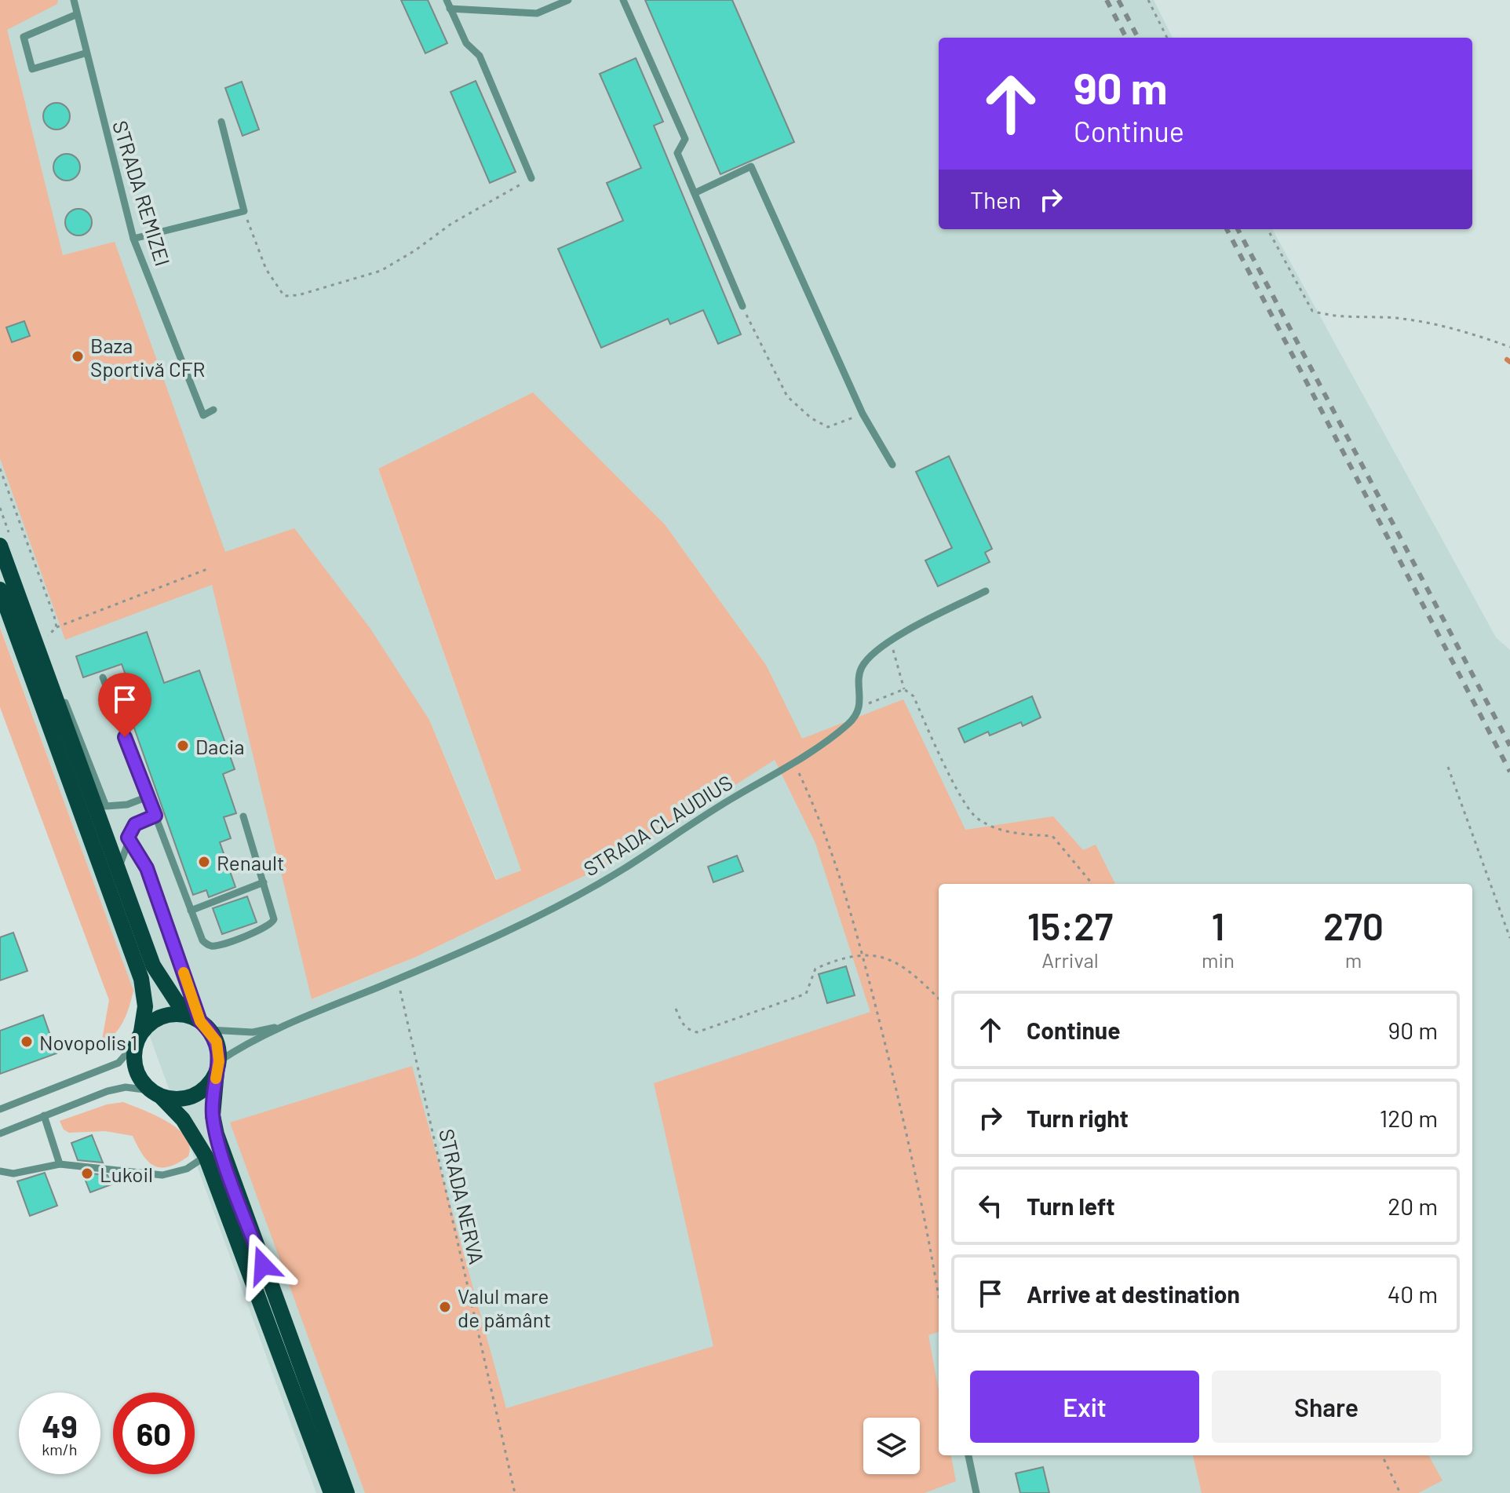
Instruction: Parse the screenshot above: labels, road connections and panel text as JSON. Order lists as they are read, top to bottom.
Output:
{
  "streets": {
    "lane": ["STRADA REMIZEI", "STRADA CLAUDIUS"],
    "path": ["STRADA NERVA"]
  },
  "crossings": [
    ["STRADA CLAUDIUS", "STRADA NERVA"]
  ],
  "places": [
    "Baza Sportivă CFR",
    "Dacia",
    "Renault",
    "Novopolis 1",
    "Lukoil",
    "Valul mare de pământ"
  ],
  "page": {
    "turn": ["90 m", "Continue"],
    "then": "Then",
    "eta": [
      "15:27",
      "Arrival",
      "1",
      "min",
      "270",
      "m"
    ],
    "list": [
      {
        "name": "Continue",
        "value": "90 m"
      },
      {
        "name": "Turn right",
        "value": "120 m"
      },
      {
        "name": "Turn left",
        "value": "20 m"
      },
      {
        "name": "Arrive at destination",
        "value": "40 m"
      }
    ],
    "buttons": ["Exit", "Share"],
    "speed": "49 km/h",
    "limit": "60"
  }
}
